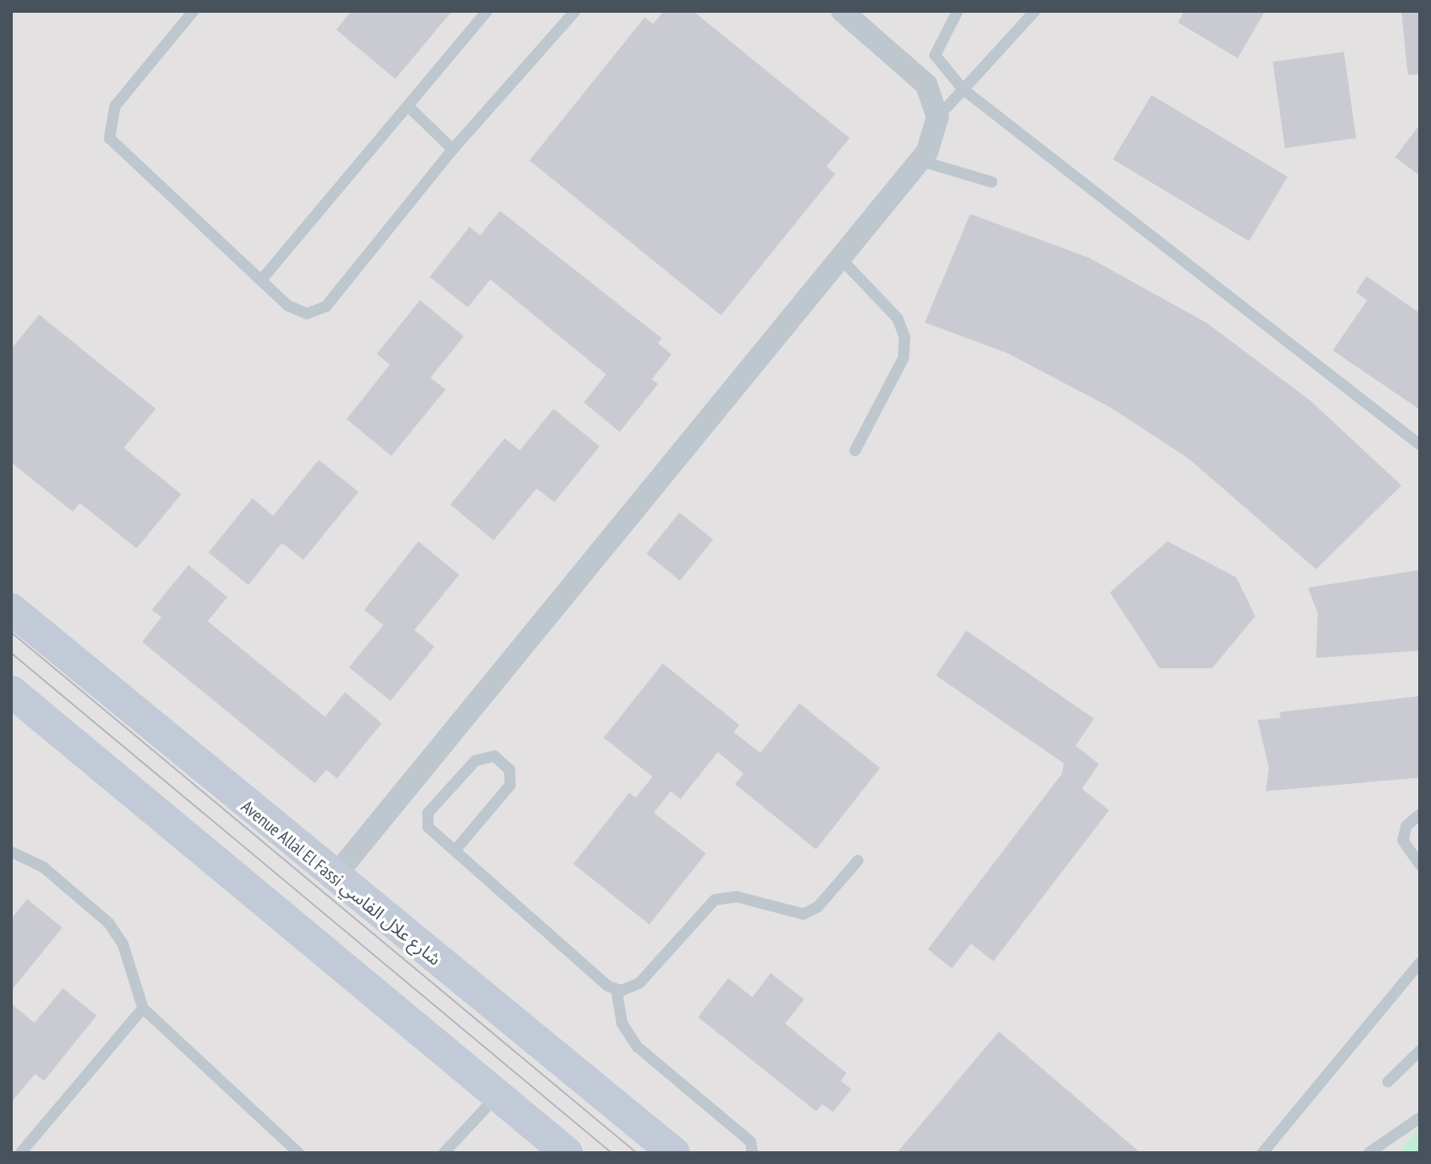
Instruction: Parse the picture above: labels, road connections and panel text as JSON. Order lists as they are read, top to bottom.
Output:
{
  "streets": {
    "street": ["Avenue Allal El Fassi شارع علال الفاسي"]
  }
}
